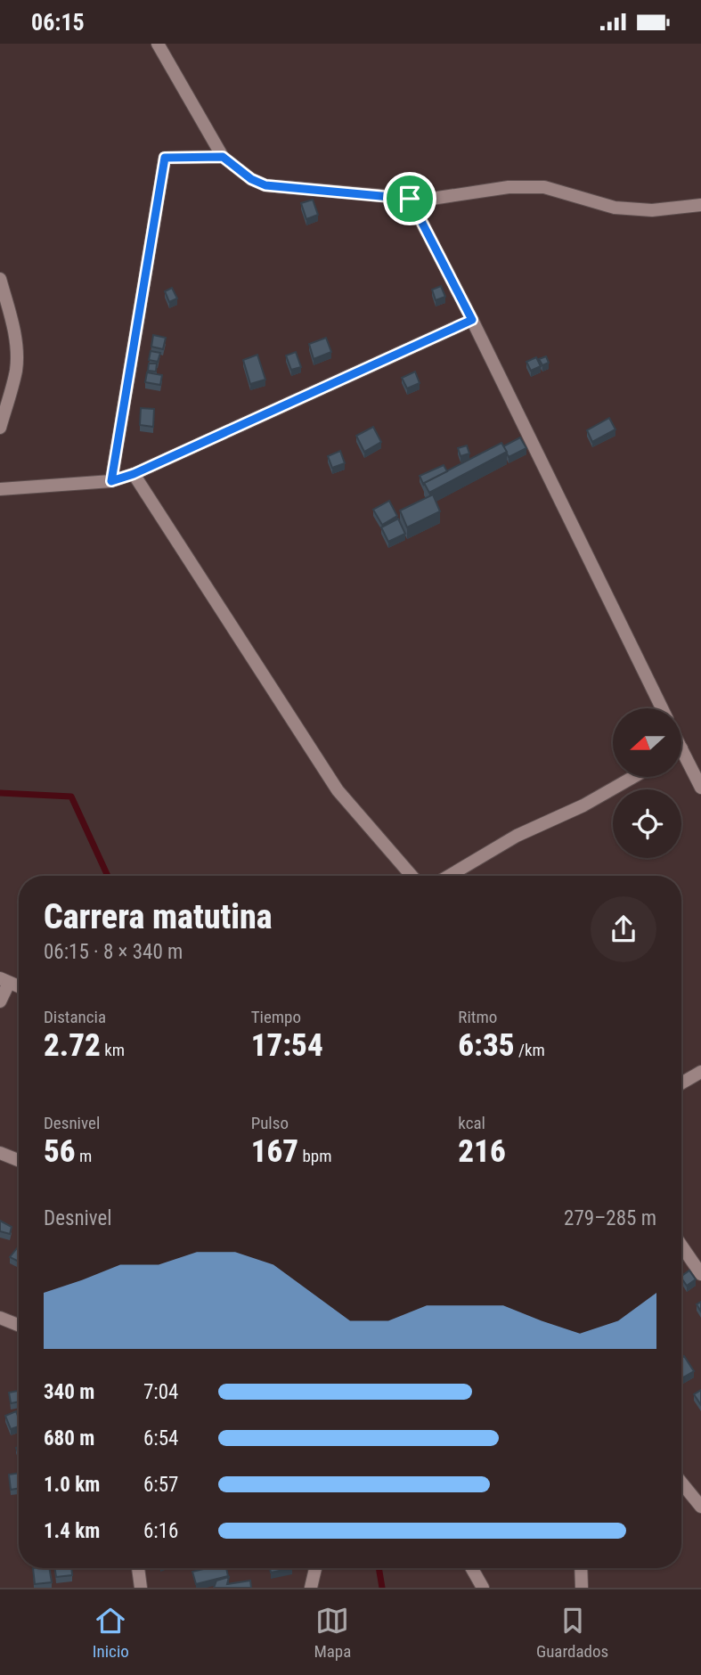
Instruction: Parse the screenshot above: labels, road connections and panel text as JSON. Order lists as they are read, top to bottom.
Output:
{
  "north": "left",
  "page": {
    "status": "06:15",
    "heading": ["Carrera matutina", "06:15 · 8 × 340 m"],
    "stats": [
      ["Distancia", "2.72 km"],
      ["Tiempo", "17:54"],
      ["Ritmo", "6:35 /km"],
      ["Desnivel", "56 m"],
      ["Pulso", "167 bpm"],
      ["kcal", "216"]
    ],
    "chart": ["Desnivel", "279–285 m"],
    "list": [
      {
        "name": "340 m",
        "note": "7:04"
      },
      {
        "name": "680 m",
        "note": "6:54"
      },
      {
        "name": "1.0 km",
        "note": "6:57"
      },
      {
        "name": "1.4 km",
        "note": "6:16"
      }
    ],
    "tabs": ["Inicio", "Mapa", "Guardados"]
  }
}
